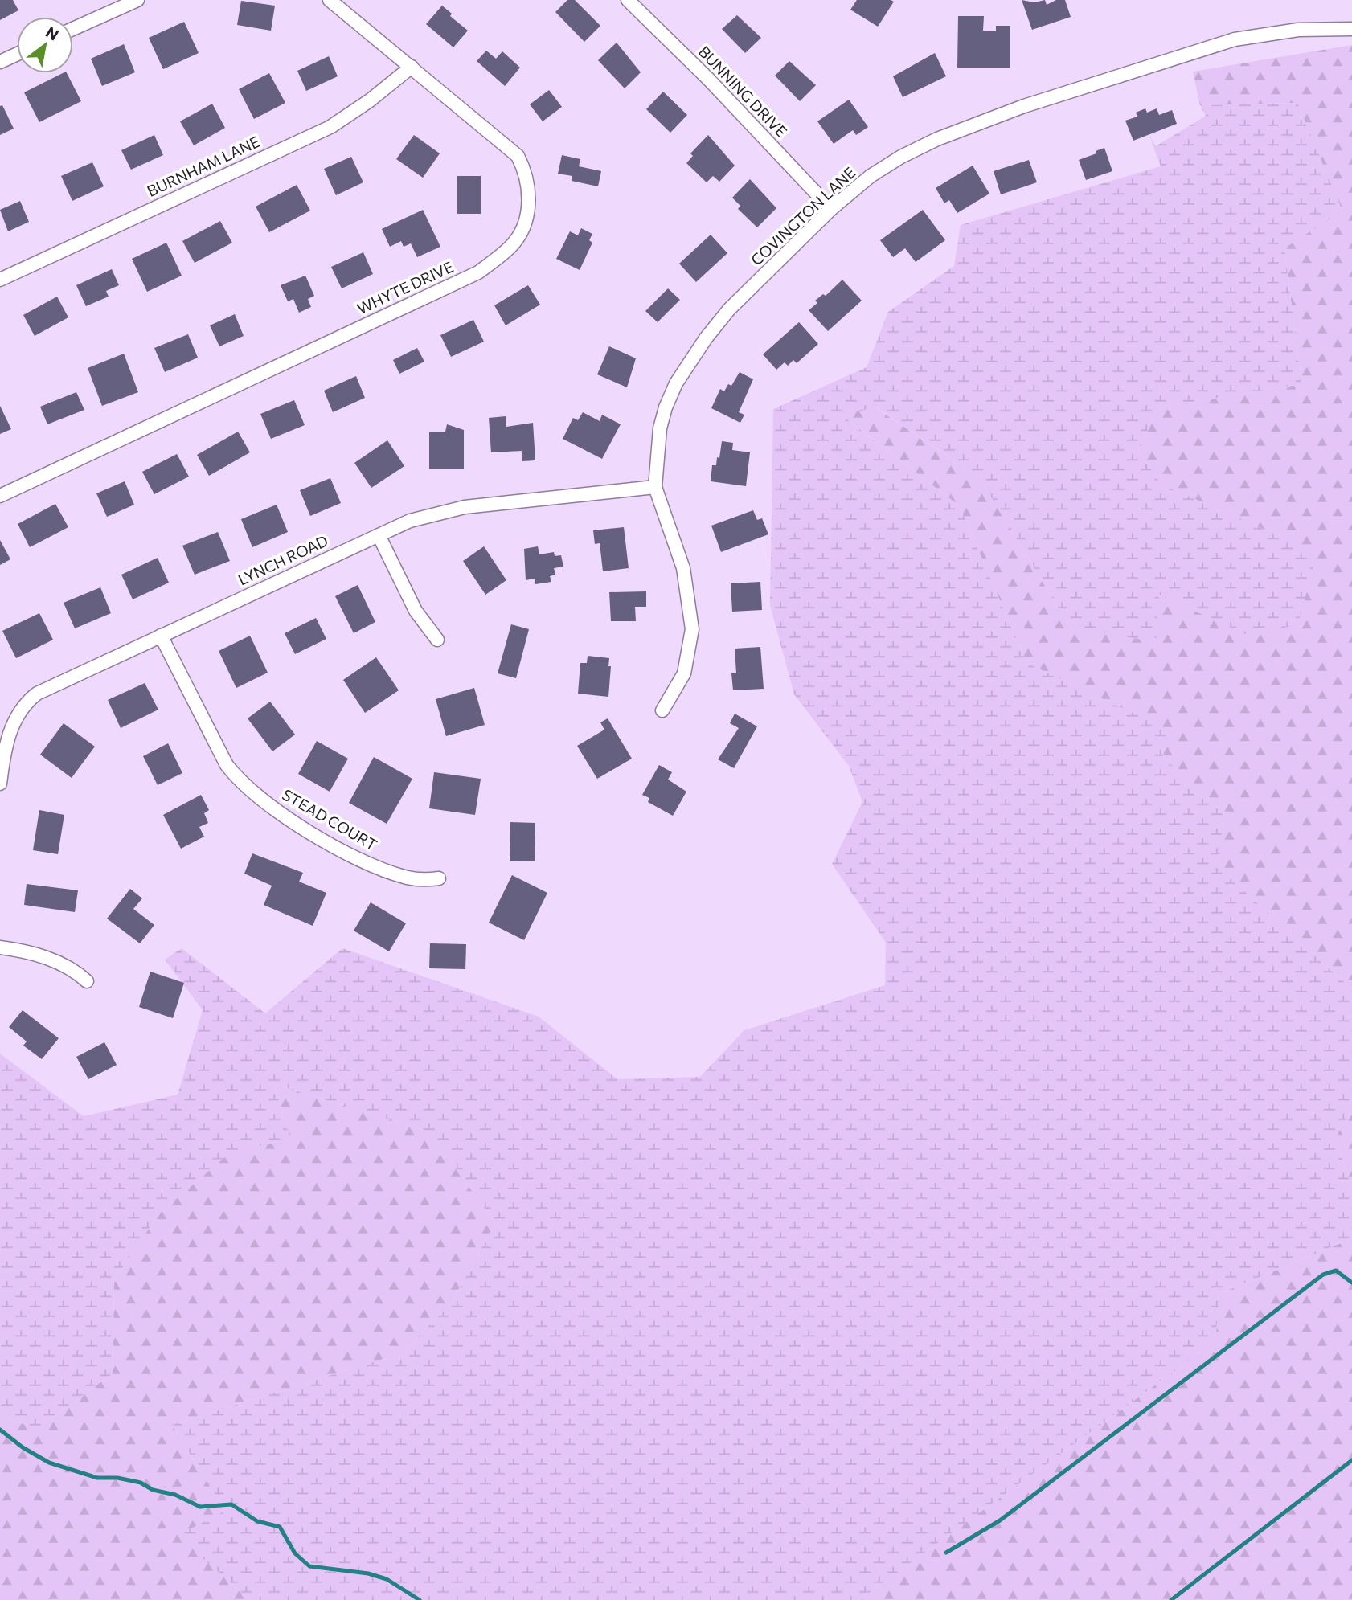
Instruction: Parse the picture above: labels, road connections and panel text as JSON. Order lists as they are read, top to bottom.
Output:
{
  "streets": {
    "street": [
      "BUNNING DRIVE",
      "BURNHAM LANE",
      "COVINGTON LANE",
      "WHYTE DRIVE",
      "LYNCH ROAD",
      "STEAD COURT"
    ]
  },
  "crossings": [
    ["BUNNING DRIVE", "COVINGTON LANE"],
    ["BURNHAM LANE", "WHYTE DRIVE"],
    ["COVINGTON LANE", "LYNCH ROAD"],
    ["LYNCH ROAD", "STEAD COURT"]
  ],
  "north": "top right"
}
